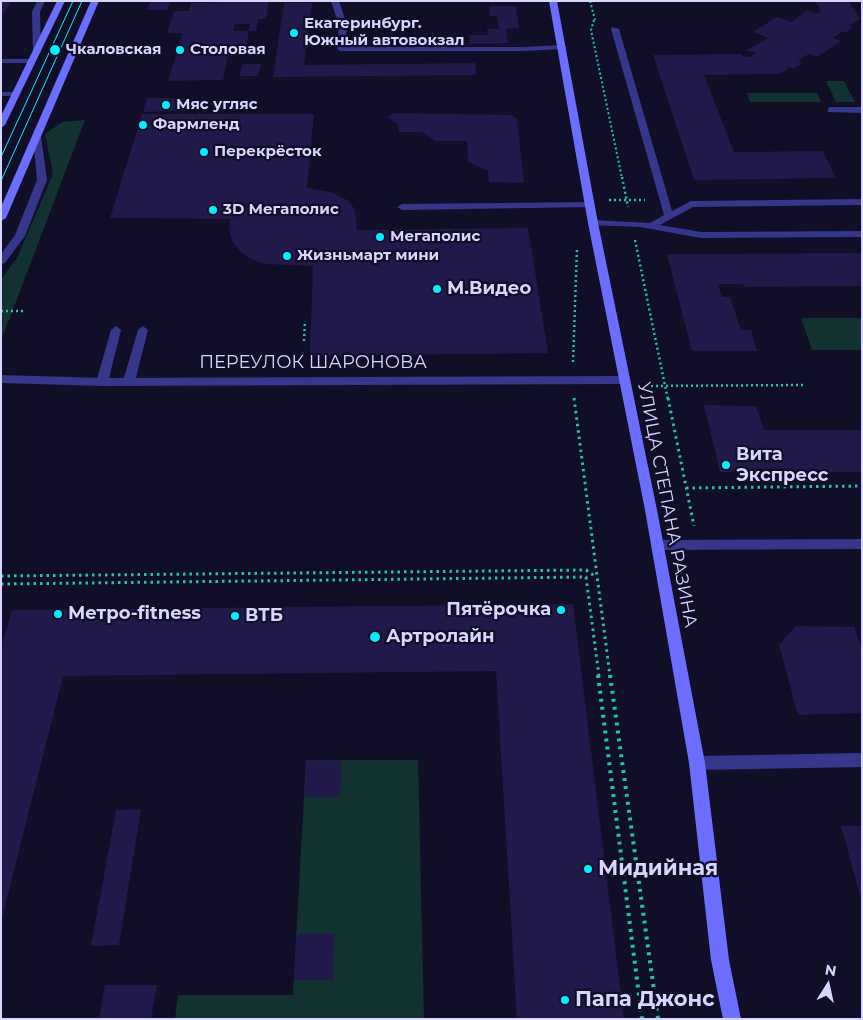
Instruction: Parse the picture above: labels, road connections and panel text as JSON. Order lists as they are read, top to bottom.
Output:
{
  "streets": {
    "street": ["ПЕРЕУЛОК ШАРОНОВА", "УЛИЦА СТЕПАНА РАЗИНА"]
  },
  "crossings": [
    ["ПЕРЕУЛОК ШАРОНОВА", "УЛИЦА СТЕПАНА РАЗИНА"]
  ],
  "places": [
    "Екатеринбург. Южный автовокзал",
    "Чкаловская",
    "Столовая",
    "Мяс угляс",
    "Фармленд",
    "Перекрёсток",
    "3D Мегаполис",
    "Мегаполис",
    "Жизньмарт мини",
    "М.Видео",
    "Вита Экспресс",
    "Пятёрочка",
    "Метро-fitness",
    "ВТБ",
    "Артролайн",
    "Мидийная",
    "Папа Джонс"
  ],
  "north": "top"
}
